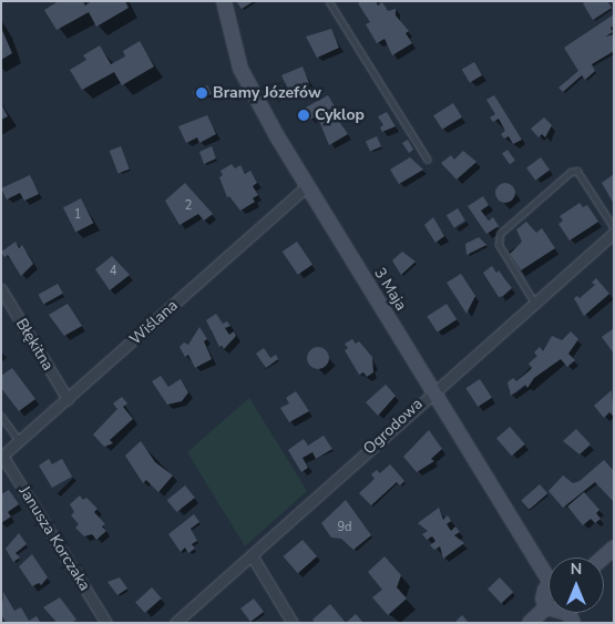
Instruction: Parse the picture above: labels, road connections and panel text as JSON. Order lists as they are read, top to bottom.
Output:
{
  "streets": {
    "street": [
      "3 Maja",
      "Wiślana",
      "Błękitna",
      "Ogrodowa",
      "Janusza Korczaka"
    ]
  },
  "crossings": [
    ["3 Maja", "Wiślana"],
    ["3 Maja", "Ogrodowa"],
    ["Wiślana", "Błękitna"],
    ["Wiślana", "Janusza Korczaka"]
  ],
  "places": ["Bramy Józefów", "Cyklop"],
  "house_numbers": [
    "2",
    "1",
    "4",
    "9d"
  ],
  "north": "top"
}
